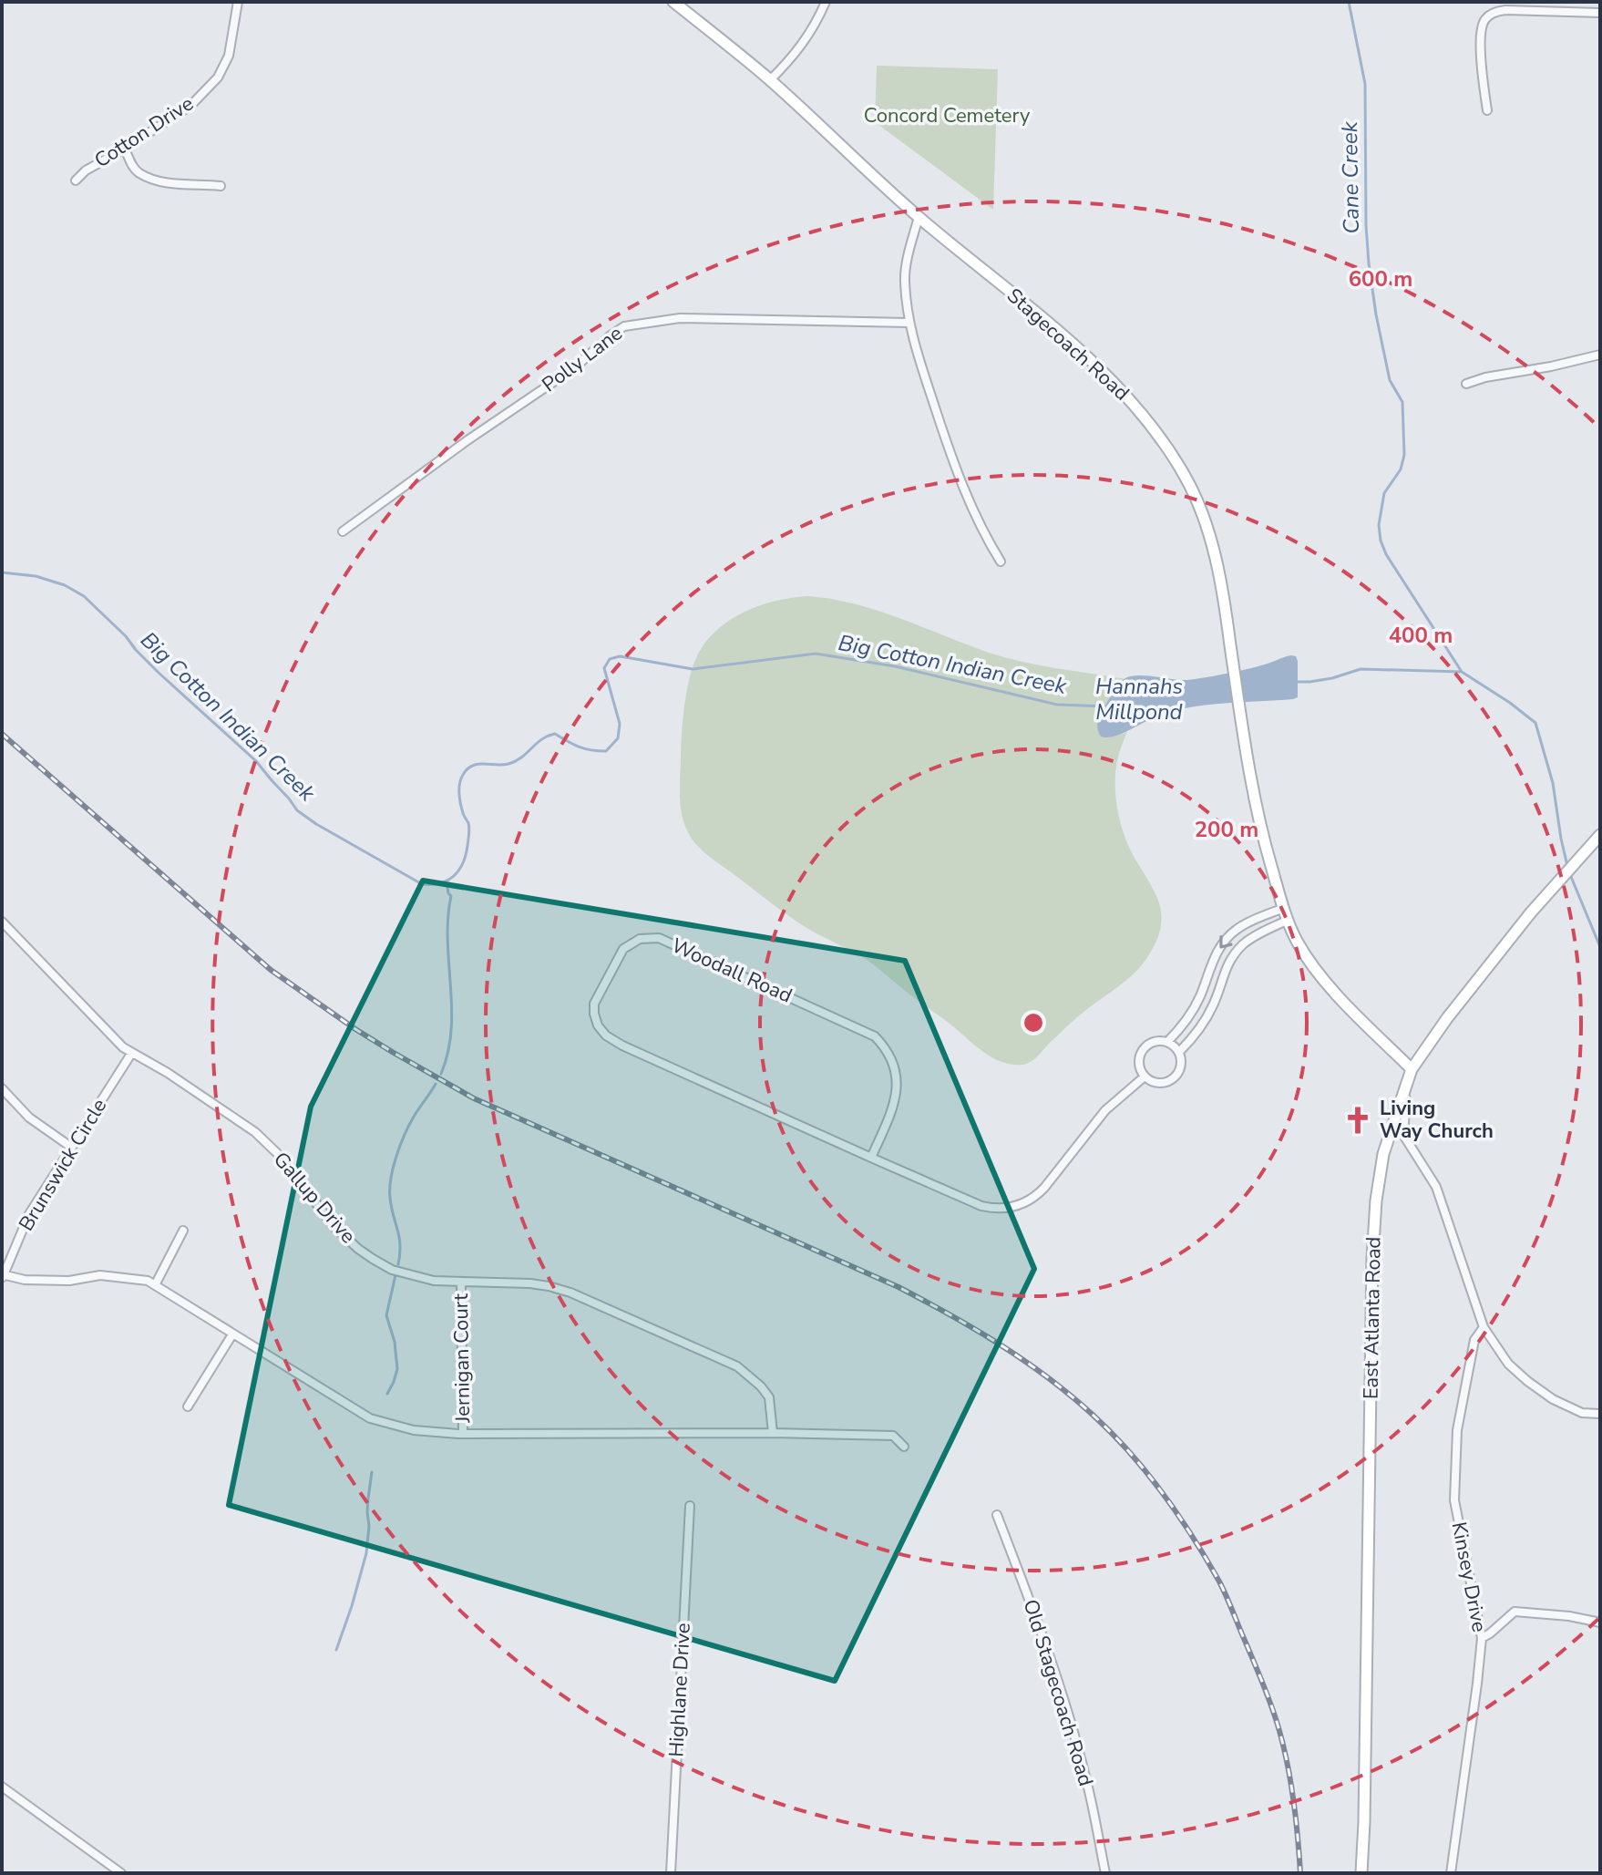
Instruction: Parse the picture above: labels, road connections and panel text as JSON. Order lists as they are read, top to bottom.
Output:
{
  "streets": {
    "street": [
      "Cotton Drive",
      "Stagecoach Road",
      "Polly Lane",
      "Woodall Road",
      "Brunswick Circle",
      "Gallup Drive",
      "East Atlanta Road",
      "Jernigan Court",
      "Kinsey Drive",
      "Highlane Drive",
      "Old Stagecoach Road"
    ]
  },
  "crossings": [
    ["Stagecoach Road", "East Atlanta Road"],
    ["Brunswick Circle", "Gallup Drive"],
    ["Gallup Drive", "Jernigan Court"]
  ],
  "water": ["Cane Creek", "Big Cotton Indian Creek", "Hannahs Millpond"],
  "parks": ["Concord Cemetery"],
  "places": {
    "church": ["Living Way Church"]
  },
  "rings": ["600 m", "400 m", "200 m"]
}
